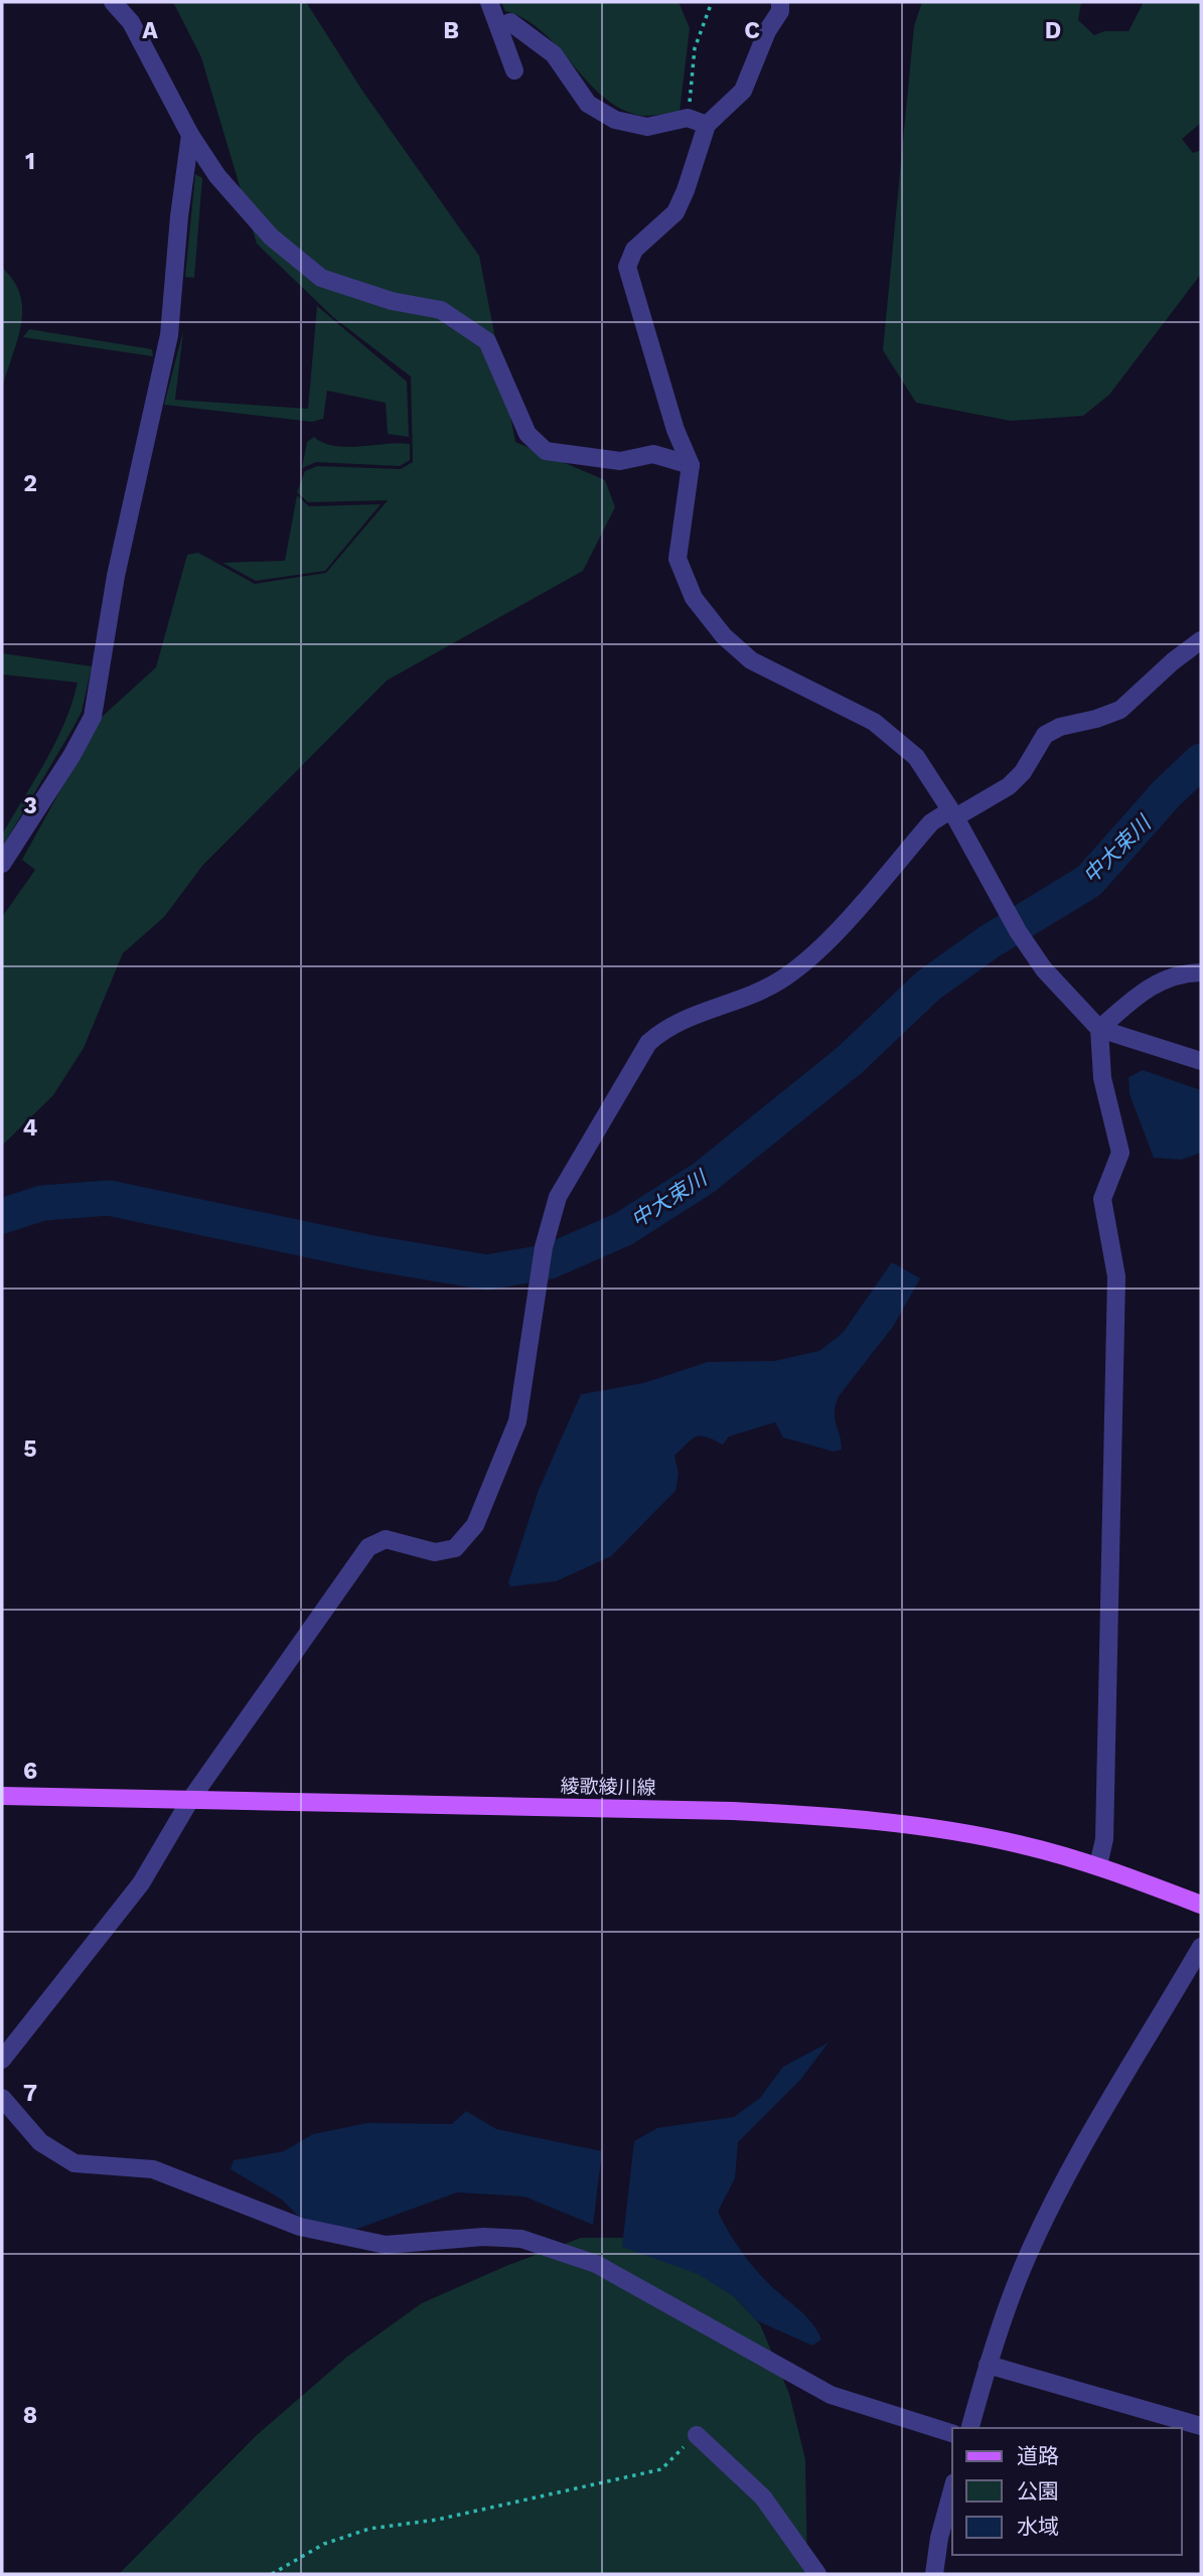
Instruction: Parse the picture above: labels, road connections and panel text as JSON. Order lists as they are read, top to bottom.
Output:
{
  "streets": {
    "main road": ["綾歌綾川線"]
  },
  "water": ["中大束川"],
  "legend": ["道路", "公園", "水域"],
  "grid": {
    "columns": [
      "A",
      "B",
      "C",
      "D"
    ],
    "rows": [
      "1",
      "2",
      "3",
      "4",
      "5",
      "6",
      "7",
      "8"
    ]
  }
}
